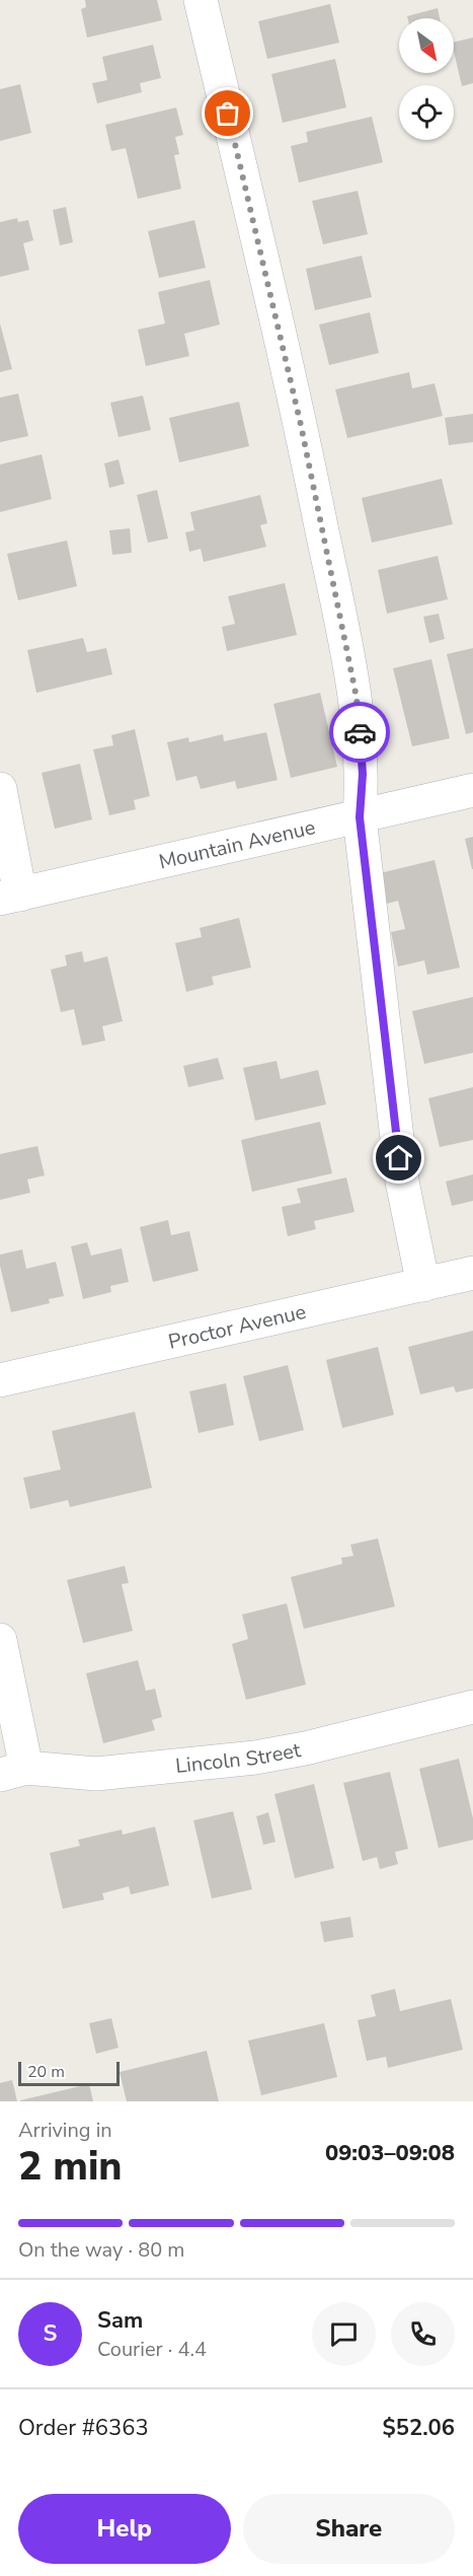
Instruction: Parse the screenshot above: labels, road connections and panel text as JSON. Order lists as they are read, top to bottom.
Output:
{
  "streets": {
    "street": ["Mountain Avenue", "Proctor Avenue", "Lincoln Street"]
  },
  "scale_bar": "20 m",
  "north": "bottom right",
  "page": {
    "scale": "20 m",
    "heading": ["2 min", "Arriving in", "09:03–09:08"],
    "panel": [
      "Sam",
      "Courier · 4.4",
      "Order #6363",
      "$52.06"
    ],
    "bar": "On the way · 80 m",
    "round": "S",
    "buttons": ["Help", "Share"]
  }
}
